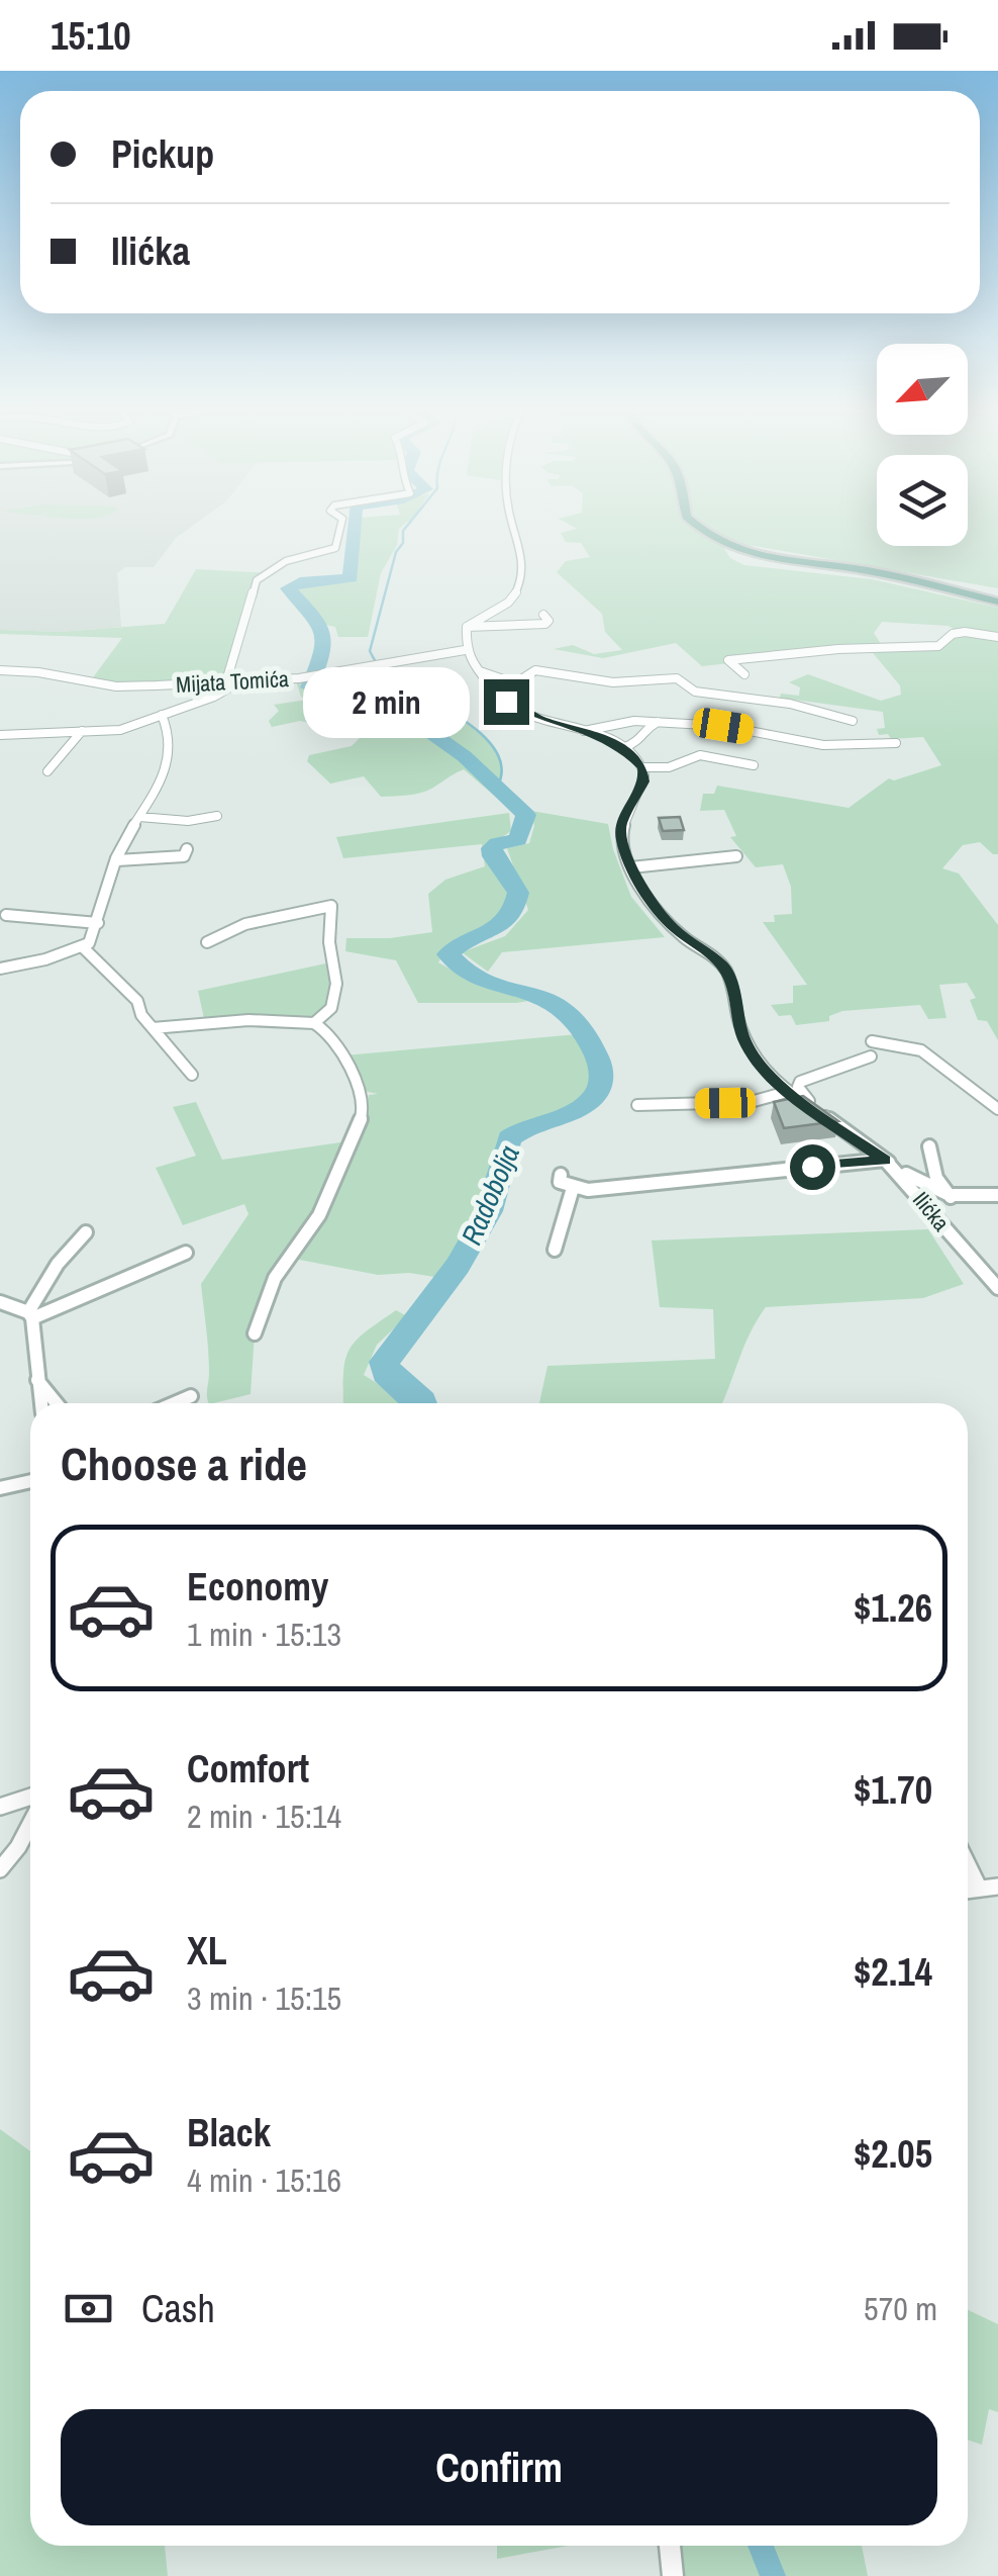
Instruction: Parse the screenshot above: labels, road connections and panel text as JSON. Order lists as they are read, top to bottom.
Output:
{
  "streets": {
    "street": ["Mijata Tomića", "Ilićka"]
  },
  "water": ["Radobolja"],
  "north": "bottom left",
  "page": {
    "status": "15:10",
    "banner": ["Pickup", "Ilićka"],
    "bubble": "2 min",
    "heading": "Choose a ride",
    "list": [
      {
        "name": "Economy",
        "note": "1 min · 15:13",
        "value": "$1.26"
      },
      {
        "name": "Comfort",
        "note": "2 min · 15:14",
        "value": "$1.70"
      },
      {
        "name": "XL",
        "note": "3 min · 15:15",
        "value": "$2.14"
      },
      {
        "name": "Black",
        "note": "4 min · 15:16",
        "value": "$2.05"
      }
    ],
    "pay": ["Cash", "570 m"],
    "buttons": "Confirm"
  }
}
